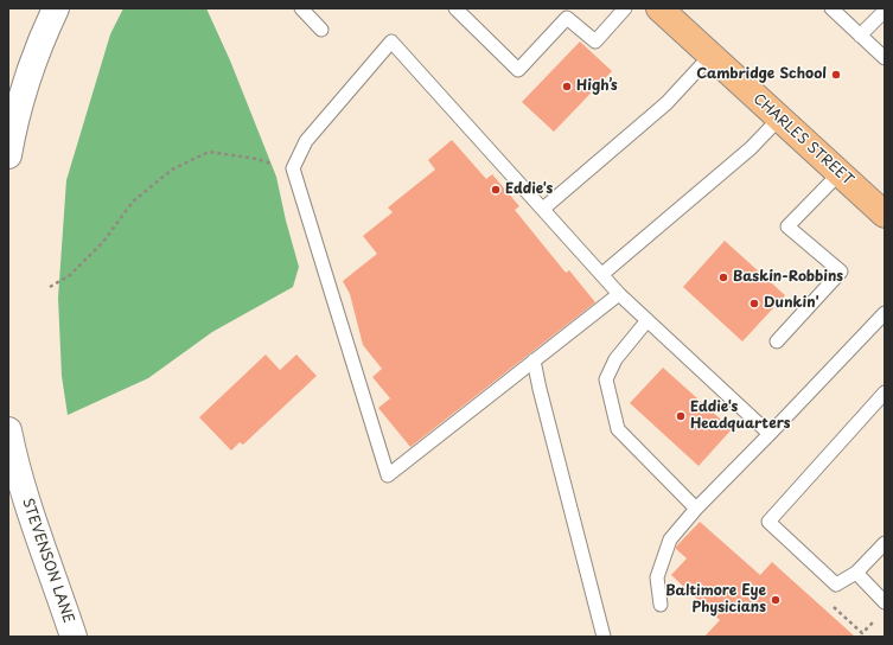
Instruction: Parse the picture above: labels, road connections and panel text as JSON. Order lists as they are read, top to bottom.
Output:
{
  "streets": {
    "main road": ["CHARLES STREET"],
    "street": ["STEVENSON LANE"]
  },
  "places": [
    "Cambridge School",
    "High’s",
    "Eddie's",
    "Baskin-Robbins",
    "Dunkin'",
    "Eddie's Headquarters",
    "Baltimore Eye Physicians"
  ]
}
